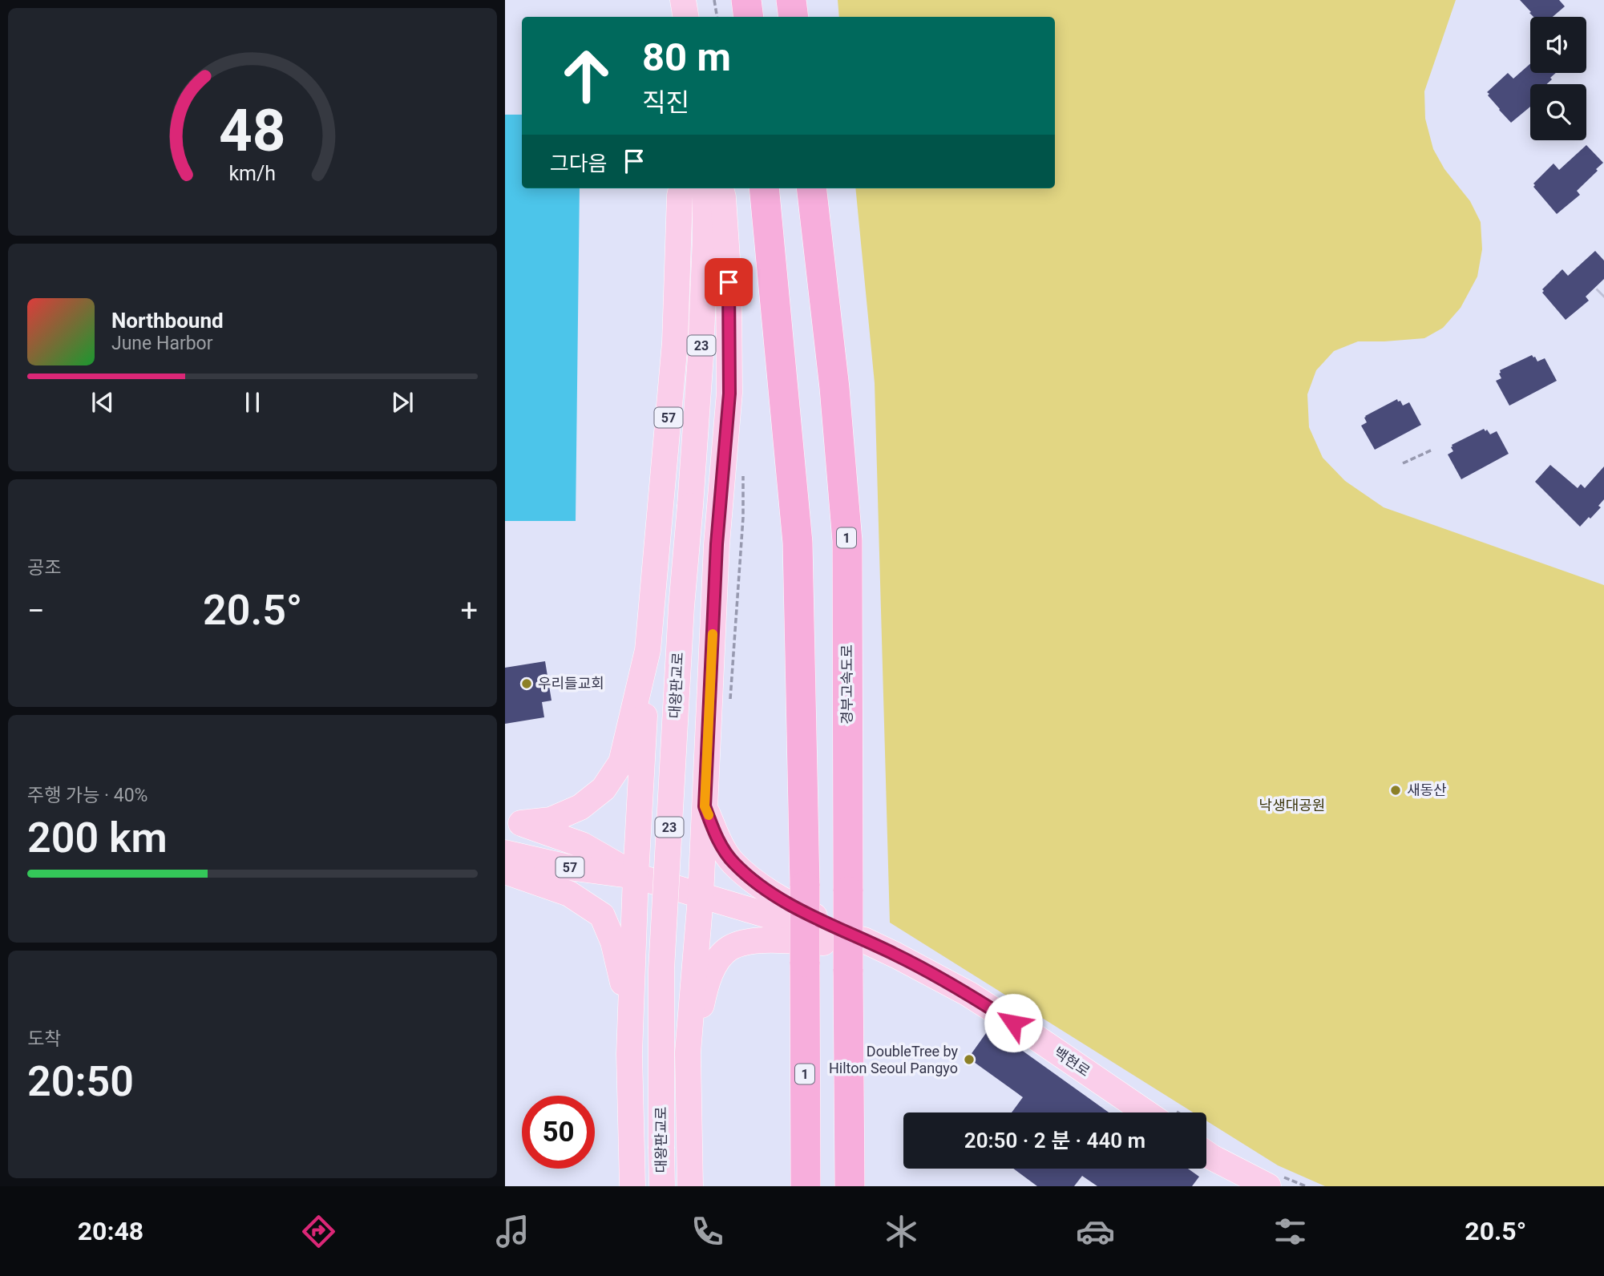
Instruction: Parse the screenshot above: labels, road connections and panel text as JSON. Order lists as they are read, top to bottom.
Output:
{
  "streets": {
    "highway": ["1", "경부고속도로"],
    "main road": [
      "23",
      "57",
      "대왕판교로",
      "백현로"
    ]
  },
  "crossings": [
    ["57", "대왕판교로"],
    ["57", "백현로"],
    ["대왕판교로", "백현로"]
  ],
  "parks": ["낙생대공원"],
  "places": ["우리들교회", "새동산", "DoubleTree by Hilton Seoul Pangyo"],
  "page": {
    "turn": ["80 m", "직진"],
    "then": "그다음",
    "song": ["Northbound", "June Harbor"],
    "tile": [
      "공조",
      ["주행 가능 · 40%", "200 km"],
      ["도착", "20:50"]
    ],
    "heat": ["−", "20.5°", "+"],
    "limit": "50",
    "trip": "20:50 · 2 분 · 440 m",
    "tabs": ["20:48", "20.5°"],
    "gauge": ["48", "km/h"]
  }
}
